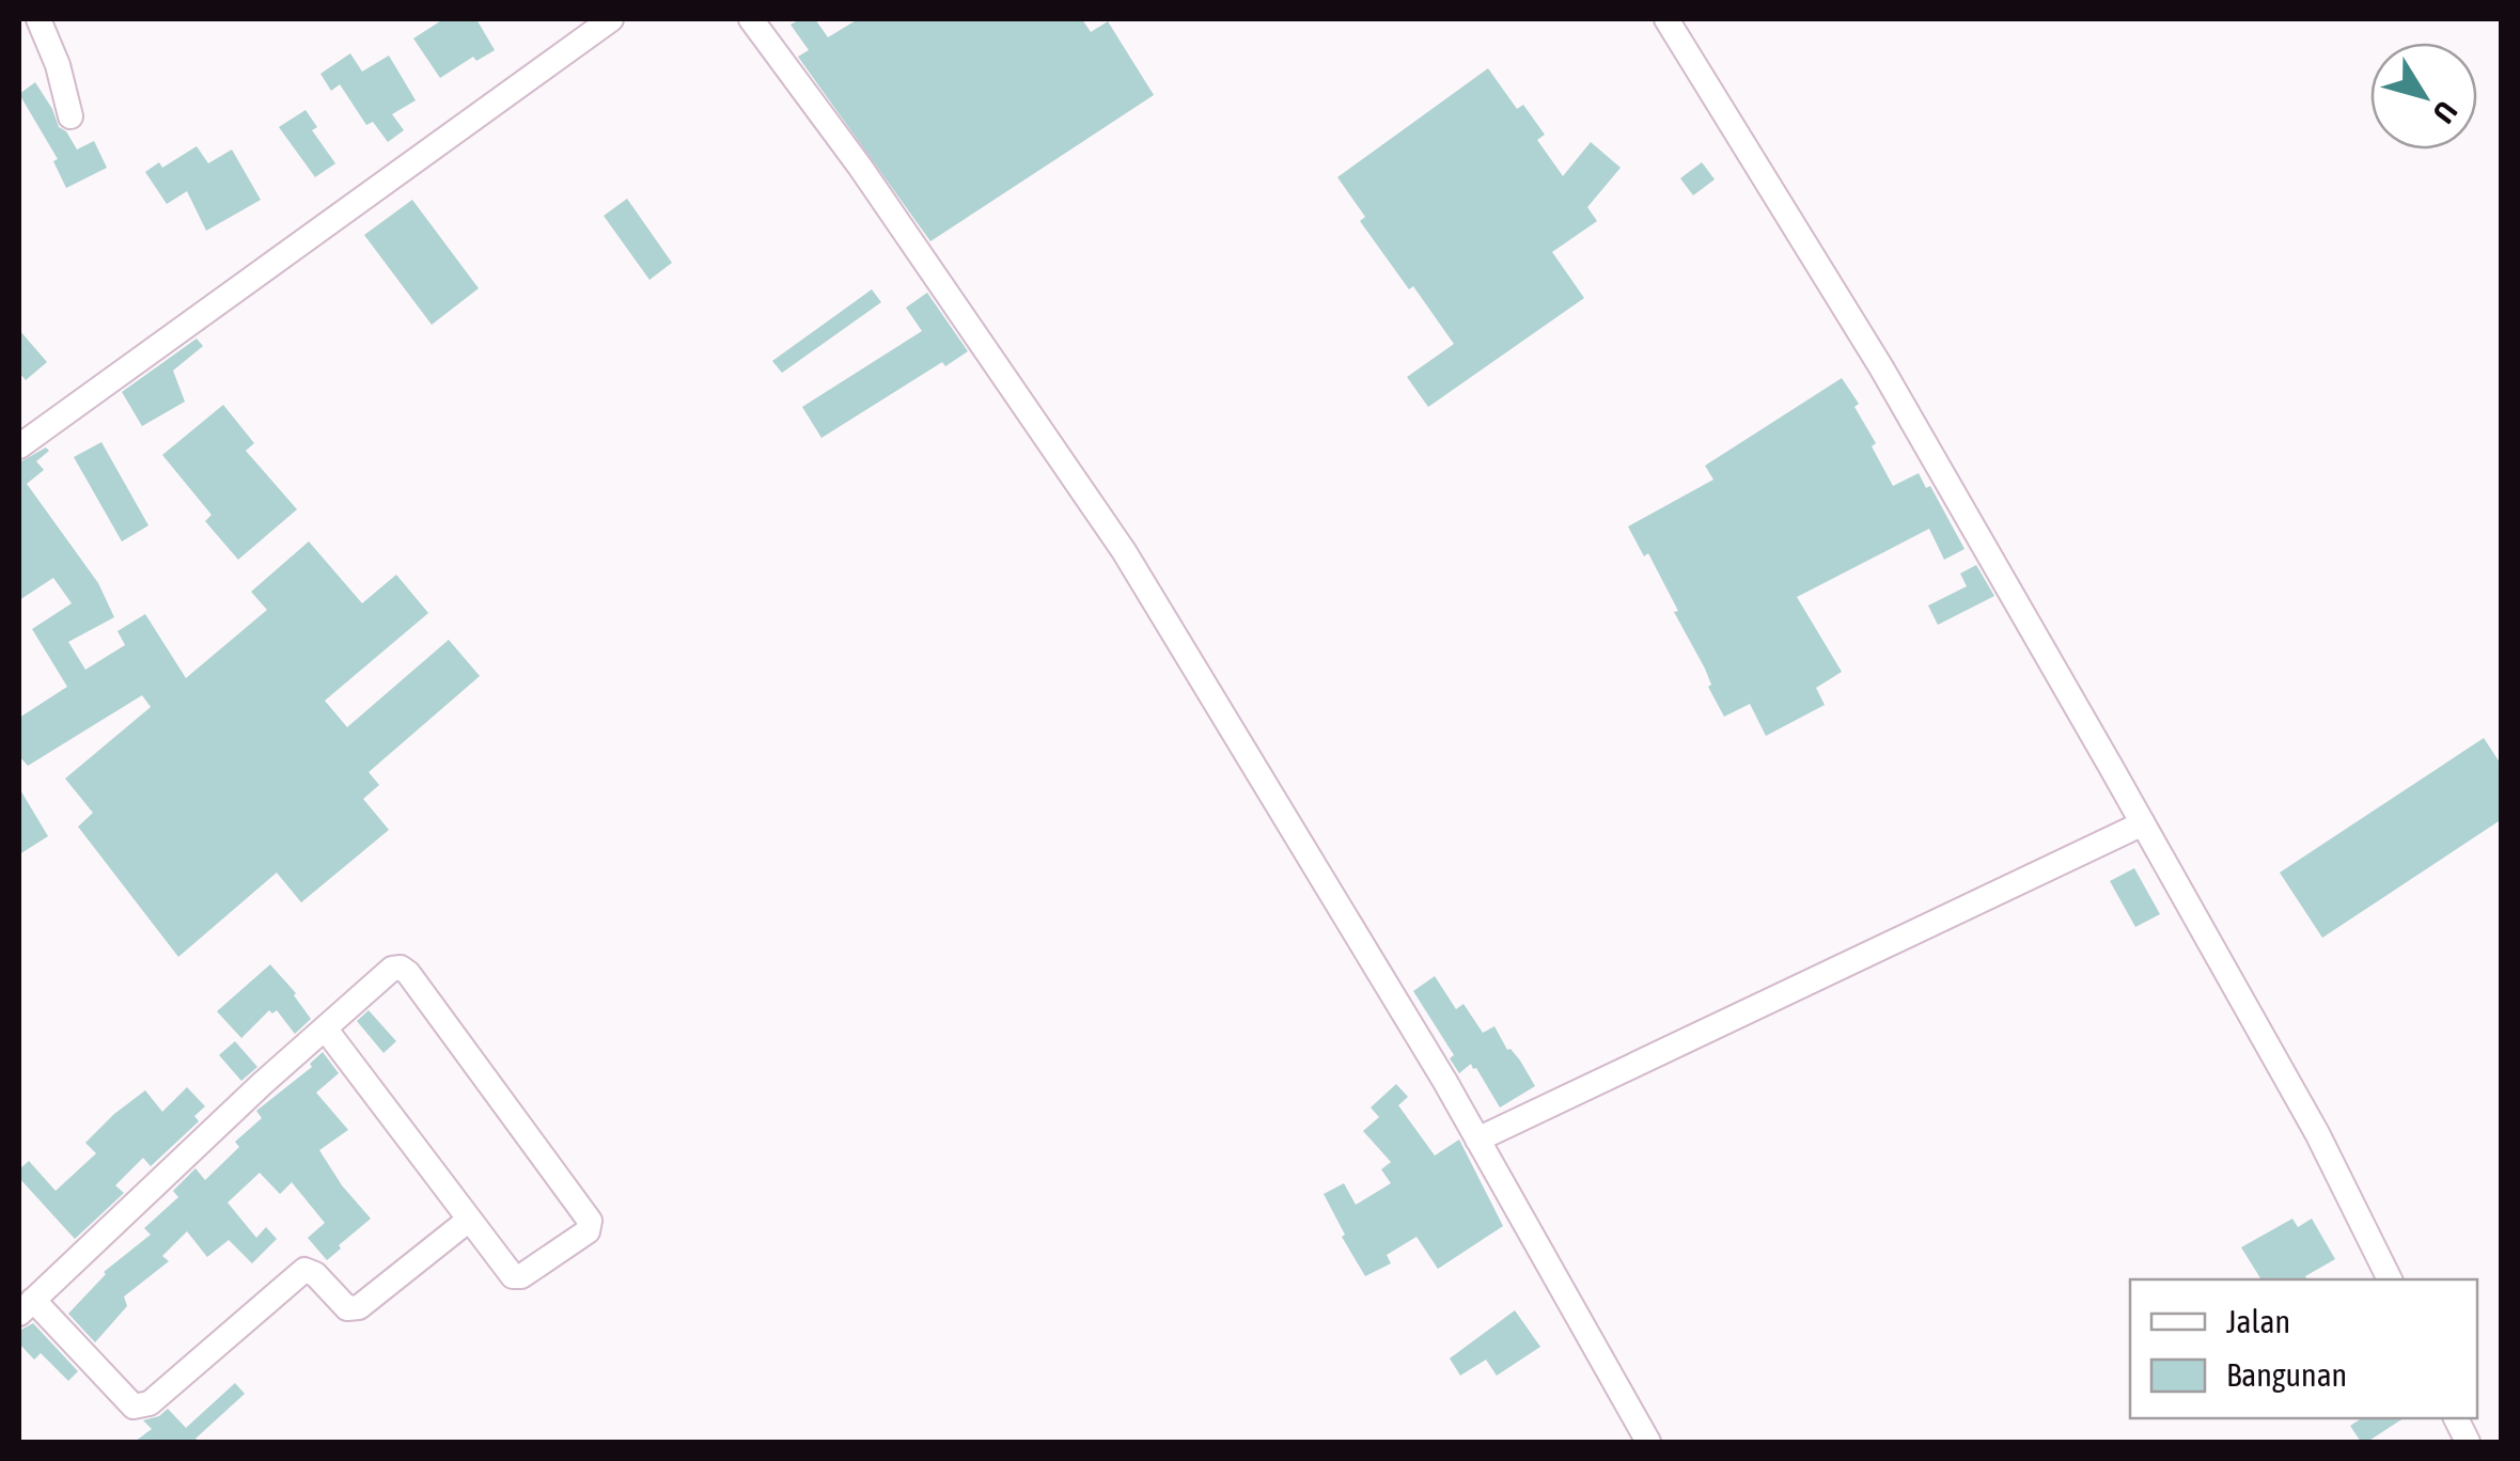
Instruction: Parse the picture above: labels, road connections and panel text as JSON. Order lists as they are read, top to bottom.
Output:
{
  "legend": ["Jalan", "Bangunan"],
  "north": "bottom right"
}
